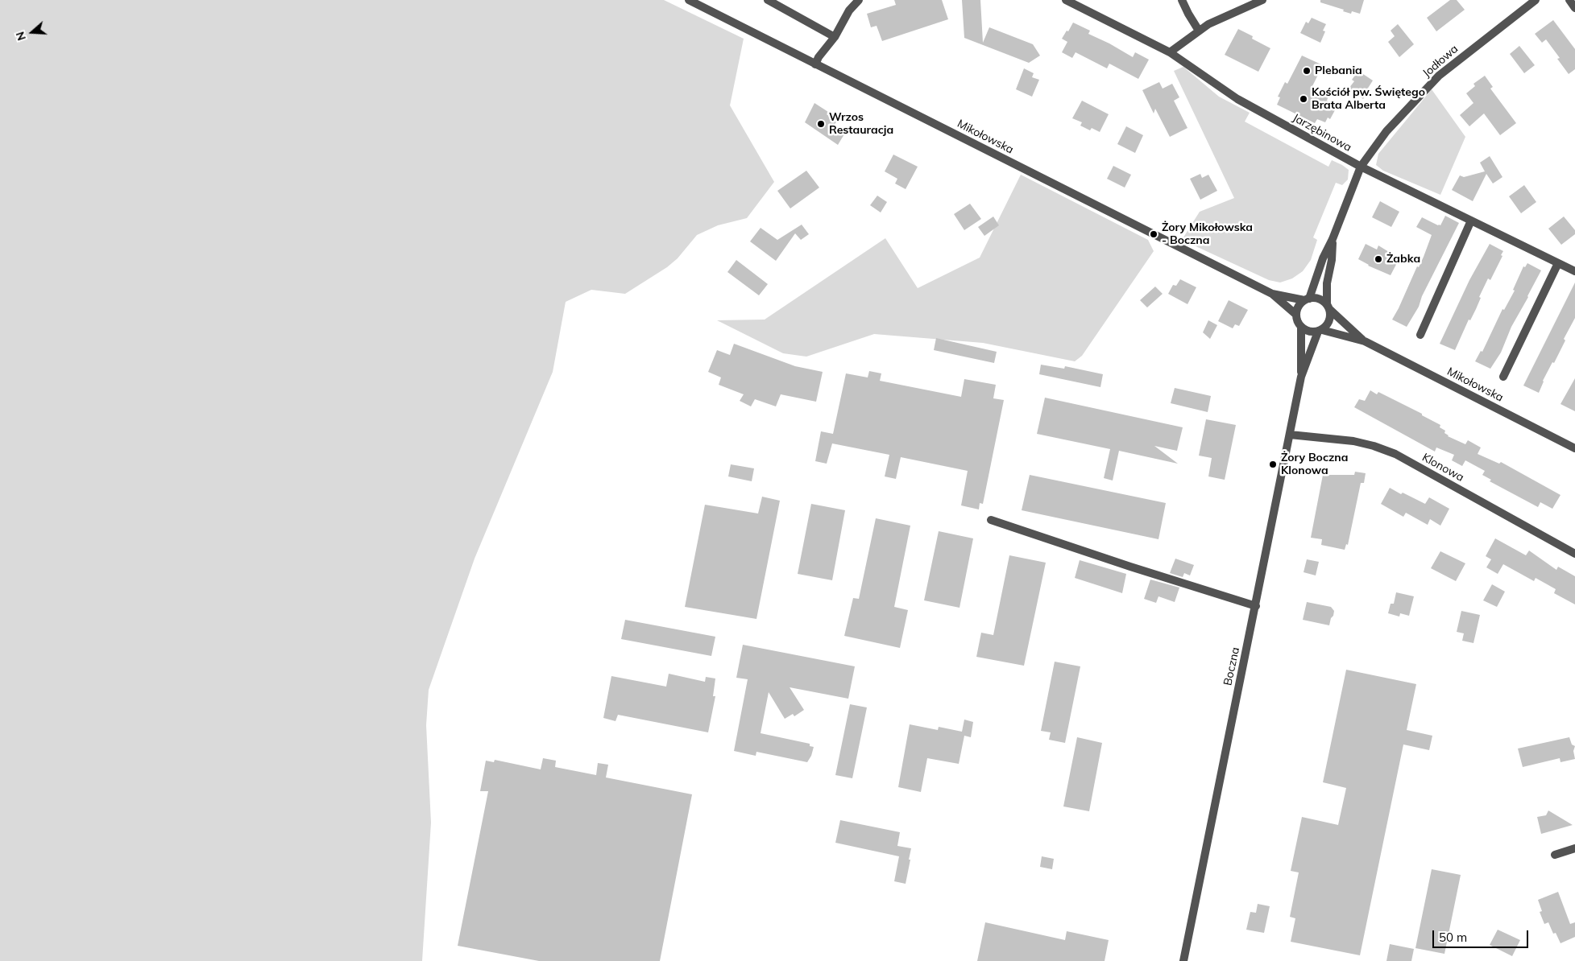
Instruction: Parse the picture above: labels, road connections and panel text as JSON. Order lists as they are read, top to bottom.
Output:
{
  "streets": {
    "street": [
      "Jodłowa",
      "Jarzębinowa",
      "Mikołowska",
      "Klonowa",
      "Boczna"
    ]
  },
  "crossings": [
    ["Jodłowa", "Jarzębinowa"],
    ["Jodłowa", "Mikołowska"],
    ["Jodłowa", "Boczna"],
    ["Mikołowska", "Boczna"],
    ["Klonowa", "Boczna"]
  ],
  "places": [
    "Plebania",
    "Kościół pw. Świętego Brata Alberta",
    "Wrzos Restauracja",
    "Żory Mikołowska - Boczna",
    "Żabka",
    "Żory Boczna Klonowa"
  ],
  "scale_bar": "50 m",
  "north": "left"
}
